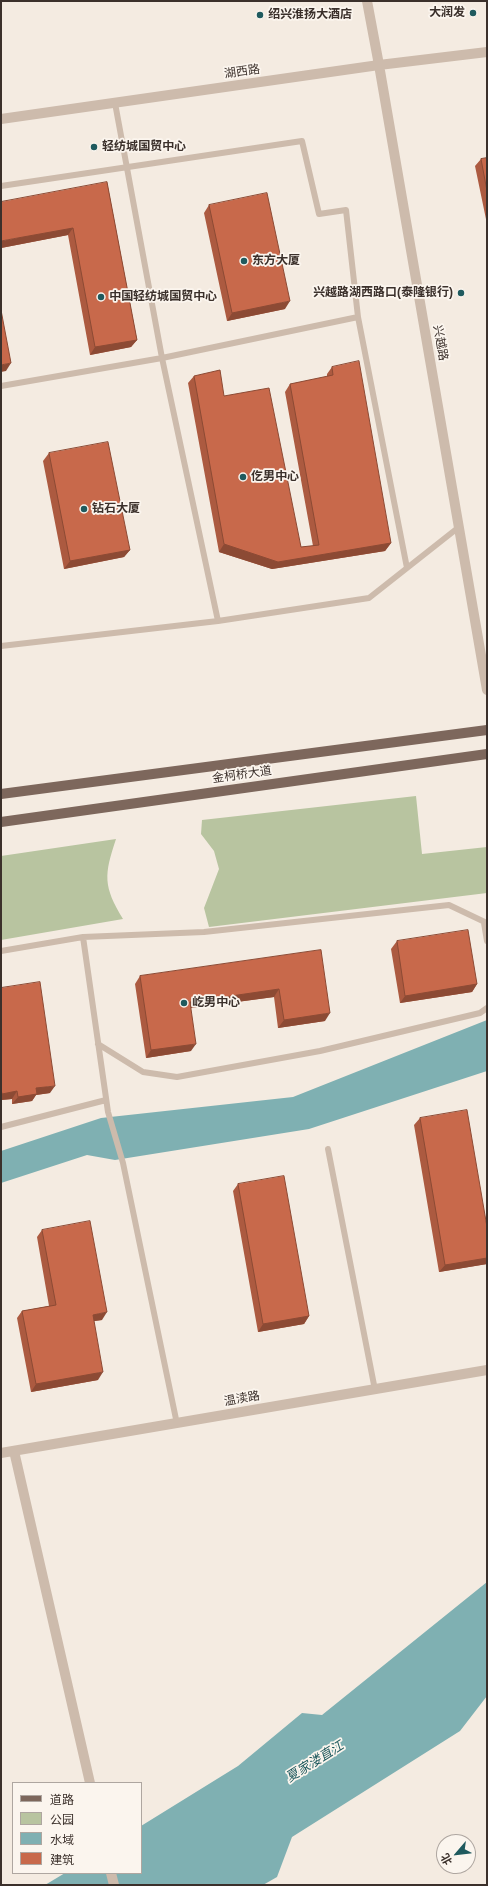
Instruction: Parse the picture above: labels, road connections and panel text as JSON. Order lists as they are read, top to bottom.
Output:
{
  "streets": {
    "main road": ["金柯桥大道"],
    "street": ["湖西路", "兴越路", "温渎路"]
  },
  "crossings": [
    ["湖西路", "兴越路"]
  ],
  "water": ["夏家溇直江"],
  "places": [
    "大润发",
    "绍兴淮扬大酒店",
    "轻纺城国贸中心",
    "东方大厦",
    "兴越路湖西路口(泰隆银行)",
    "中国轻纺城国贸中心",
    "仡男中心",
    "钻石大厦",
    "屹男中心"
  ],
  "legend": [
    "道路",
    "公园",
    "水域",
    "建筑"
  ],
  "north": "bottom left"
}
